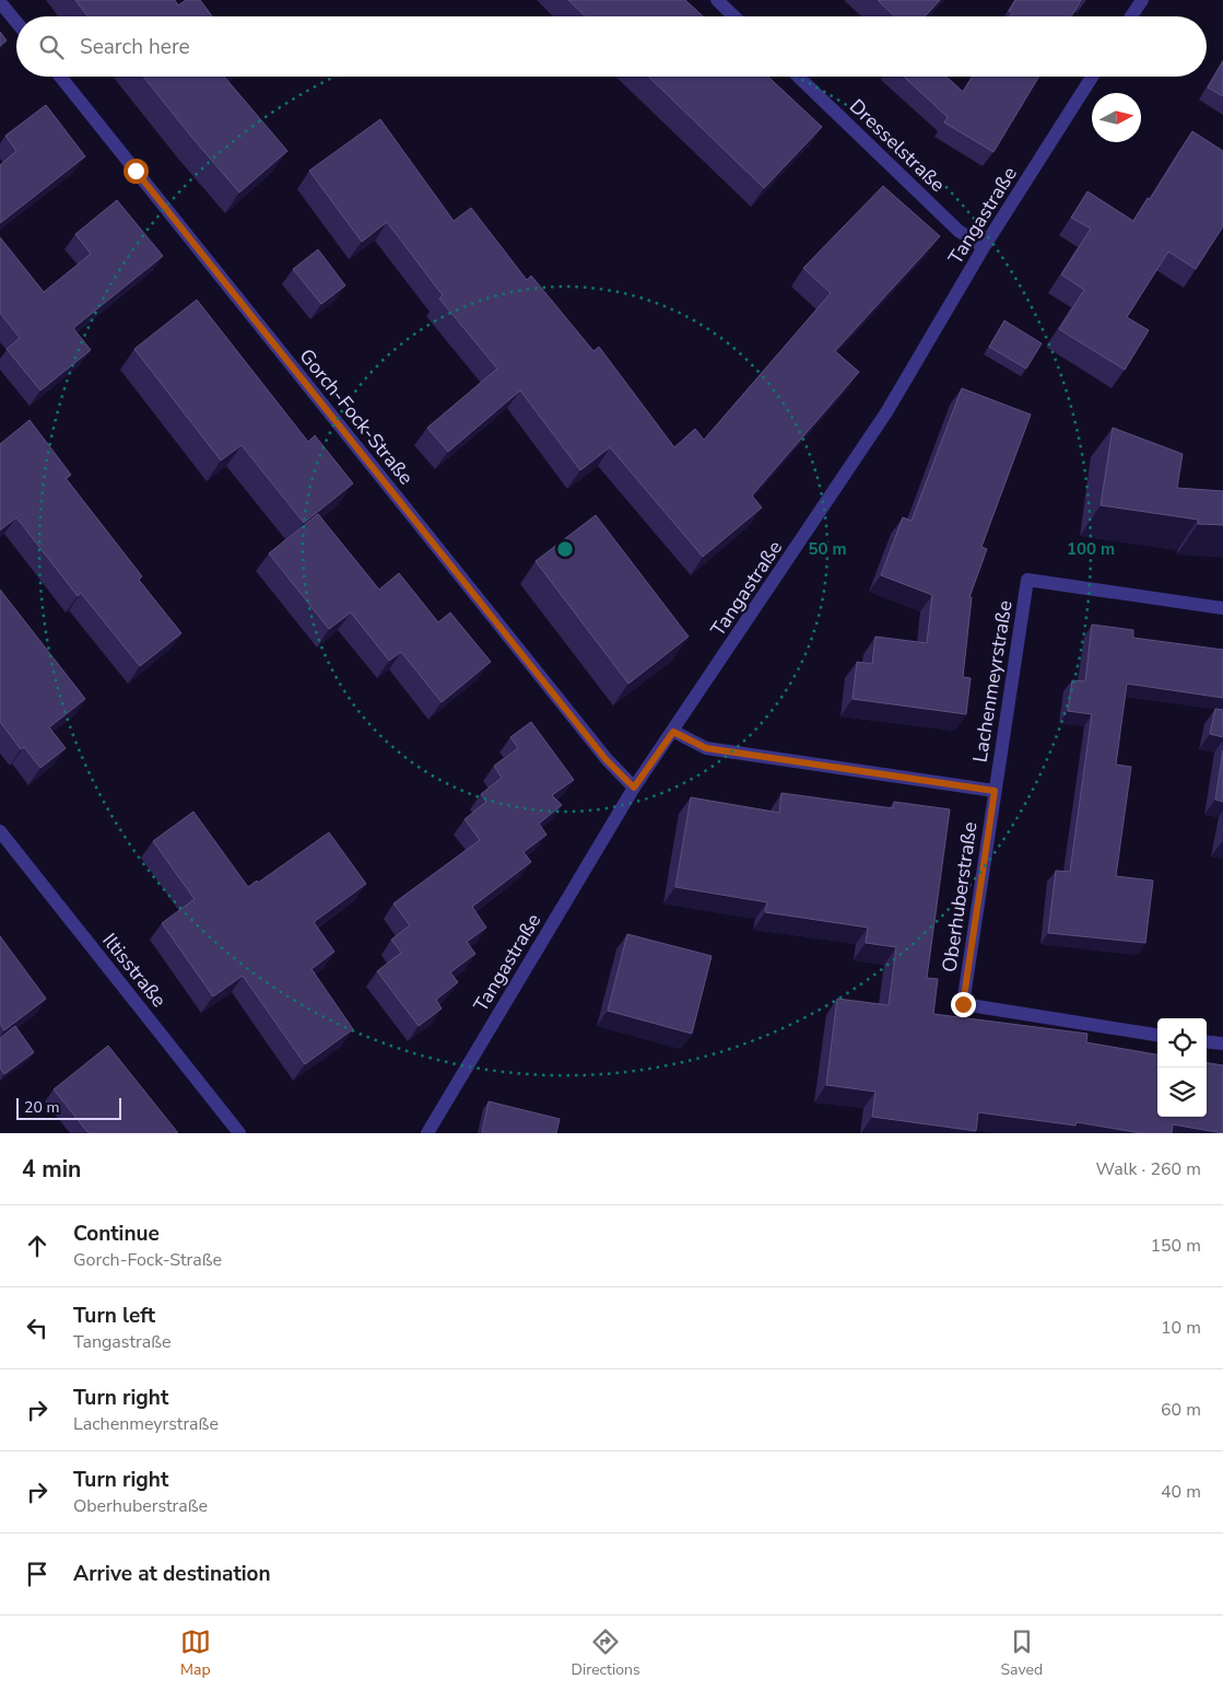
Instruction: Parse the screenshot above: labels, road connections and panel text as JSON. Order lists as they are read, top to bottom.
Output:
{
  "streets": {
    "street": [
      "Dresselstraße",
      "Tangastraße",
      "Gorch-Fock-Straße",
      "Lachenmeyrstraße",
      "Oberhuberstraße",
      "Iltisstraße"
    ]
  },
  "crossings": [
    ["Dresselstraße", "Tangastraße"],
    ["Tangastraße", "Gorch-Fock-Straße"],
    ["Tangastraße", "Lachenmeyrstraße"],
    ["Lachenmeyrstraße", "Oberhuberstraße"]
  ],
  "scale_bar": "20 m",
  "north": "right",
  "page": {
    "search": "Search here",
    "scale": "20 m",
    "heading": ["4 min", "Walk · 260 m"],
    "list": [
      ["Continue", "Gorch-Fock-Straße", "150 m"],
      ["Turn left", "Tangastraße", "10 m"],
      ["Turn right", "Lachenmeyrstraße", "60 m"],
      ["Turn right", "Oberhuberstraße", "40 m"],
      "Arrive at destination"
    ],
    "nav": ["Map", "Directions", "Saved"]
  },
  "rings": ["50 m", "100 m"]
}
